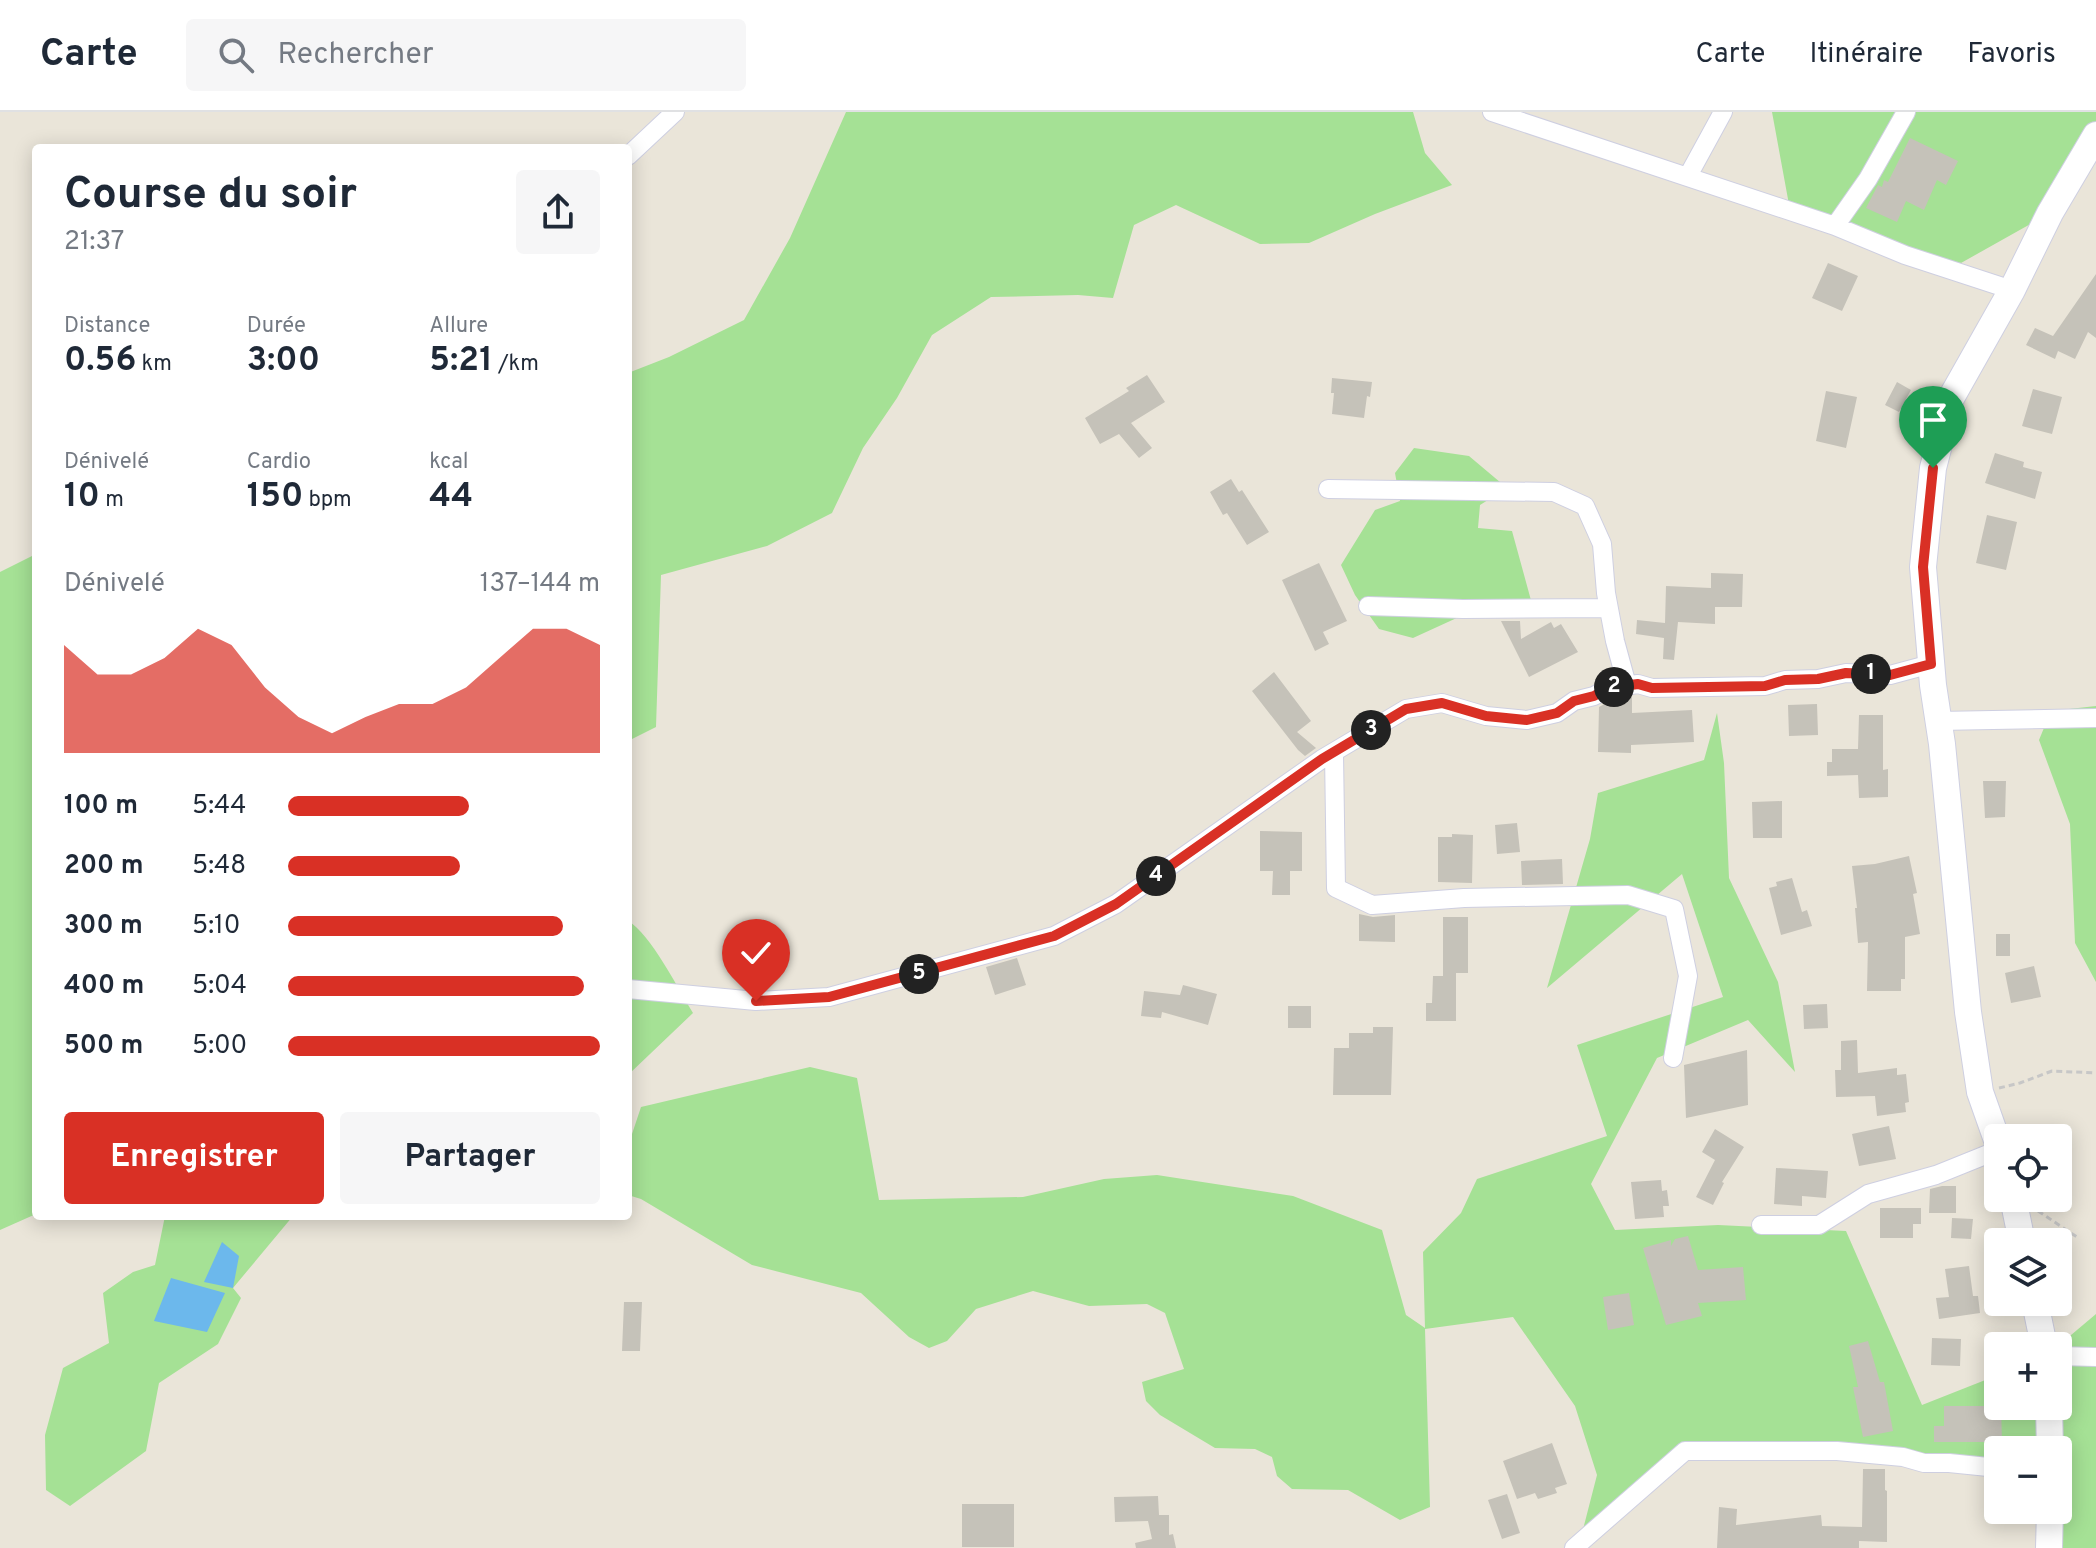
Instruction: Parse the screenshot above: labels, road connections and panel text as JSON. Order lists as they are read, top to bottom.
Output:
{
  "page": {
    "header": "Carte",
    "search": "Rechercher",
    "nav": ["Carte", "Itinéraire", "Favoris"],
    "heading": ["Course du soir", "21:37"],
    "stats": [
      ["Distance", "0.56 km"],
      ["Durée", "3:00"],
      ["Allure", "5:21 /km"],
      ["Dénivelé", "10 m"],
      ["Cardio", "150 bpm"],
      ["kcal", "44"]
    ],
    "chart": ["Dénivelé", "137–144 m"],
    "pins": [
      "1",
      "2",
      "3",
      "4",
      "5"
    ],
    "list": [
      {
        "name": "100 m",
        "note": "5:44"
      },
      {
        "name": "200 m",
        "note": "5:48"
      },
      {
        "name": "300 m",
        "note": "5:10"
      },
      {
        "name": "400 m",
        "note": "5:04"
      },
      {
        "name": "500 m",
        "note": "5:00"
      }
    ],
    "buttons": ["Enregistrer", "Partager"],
    "map_buttons": ["+", "−"]
  }
}
